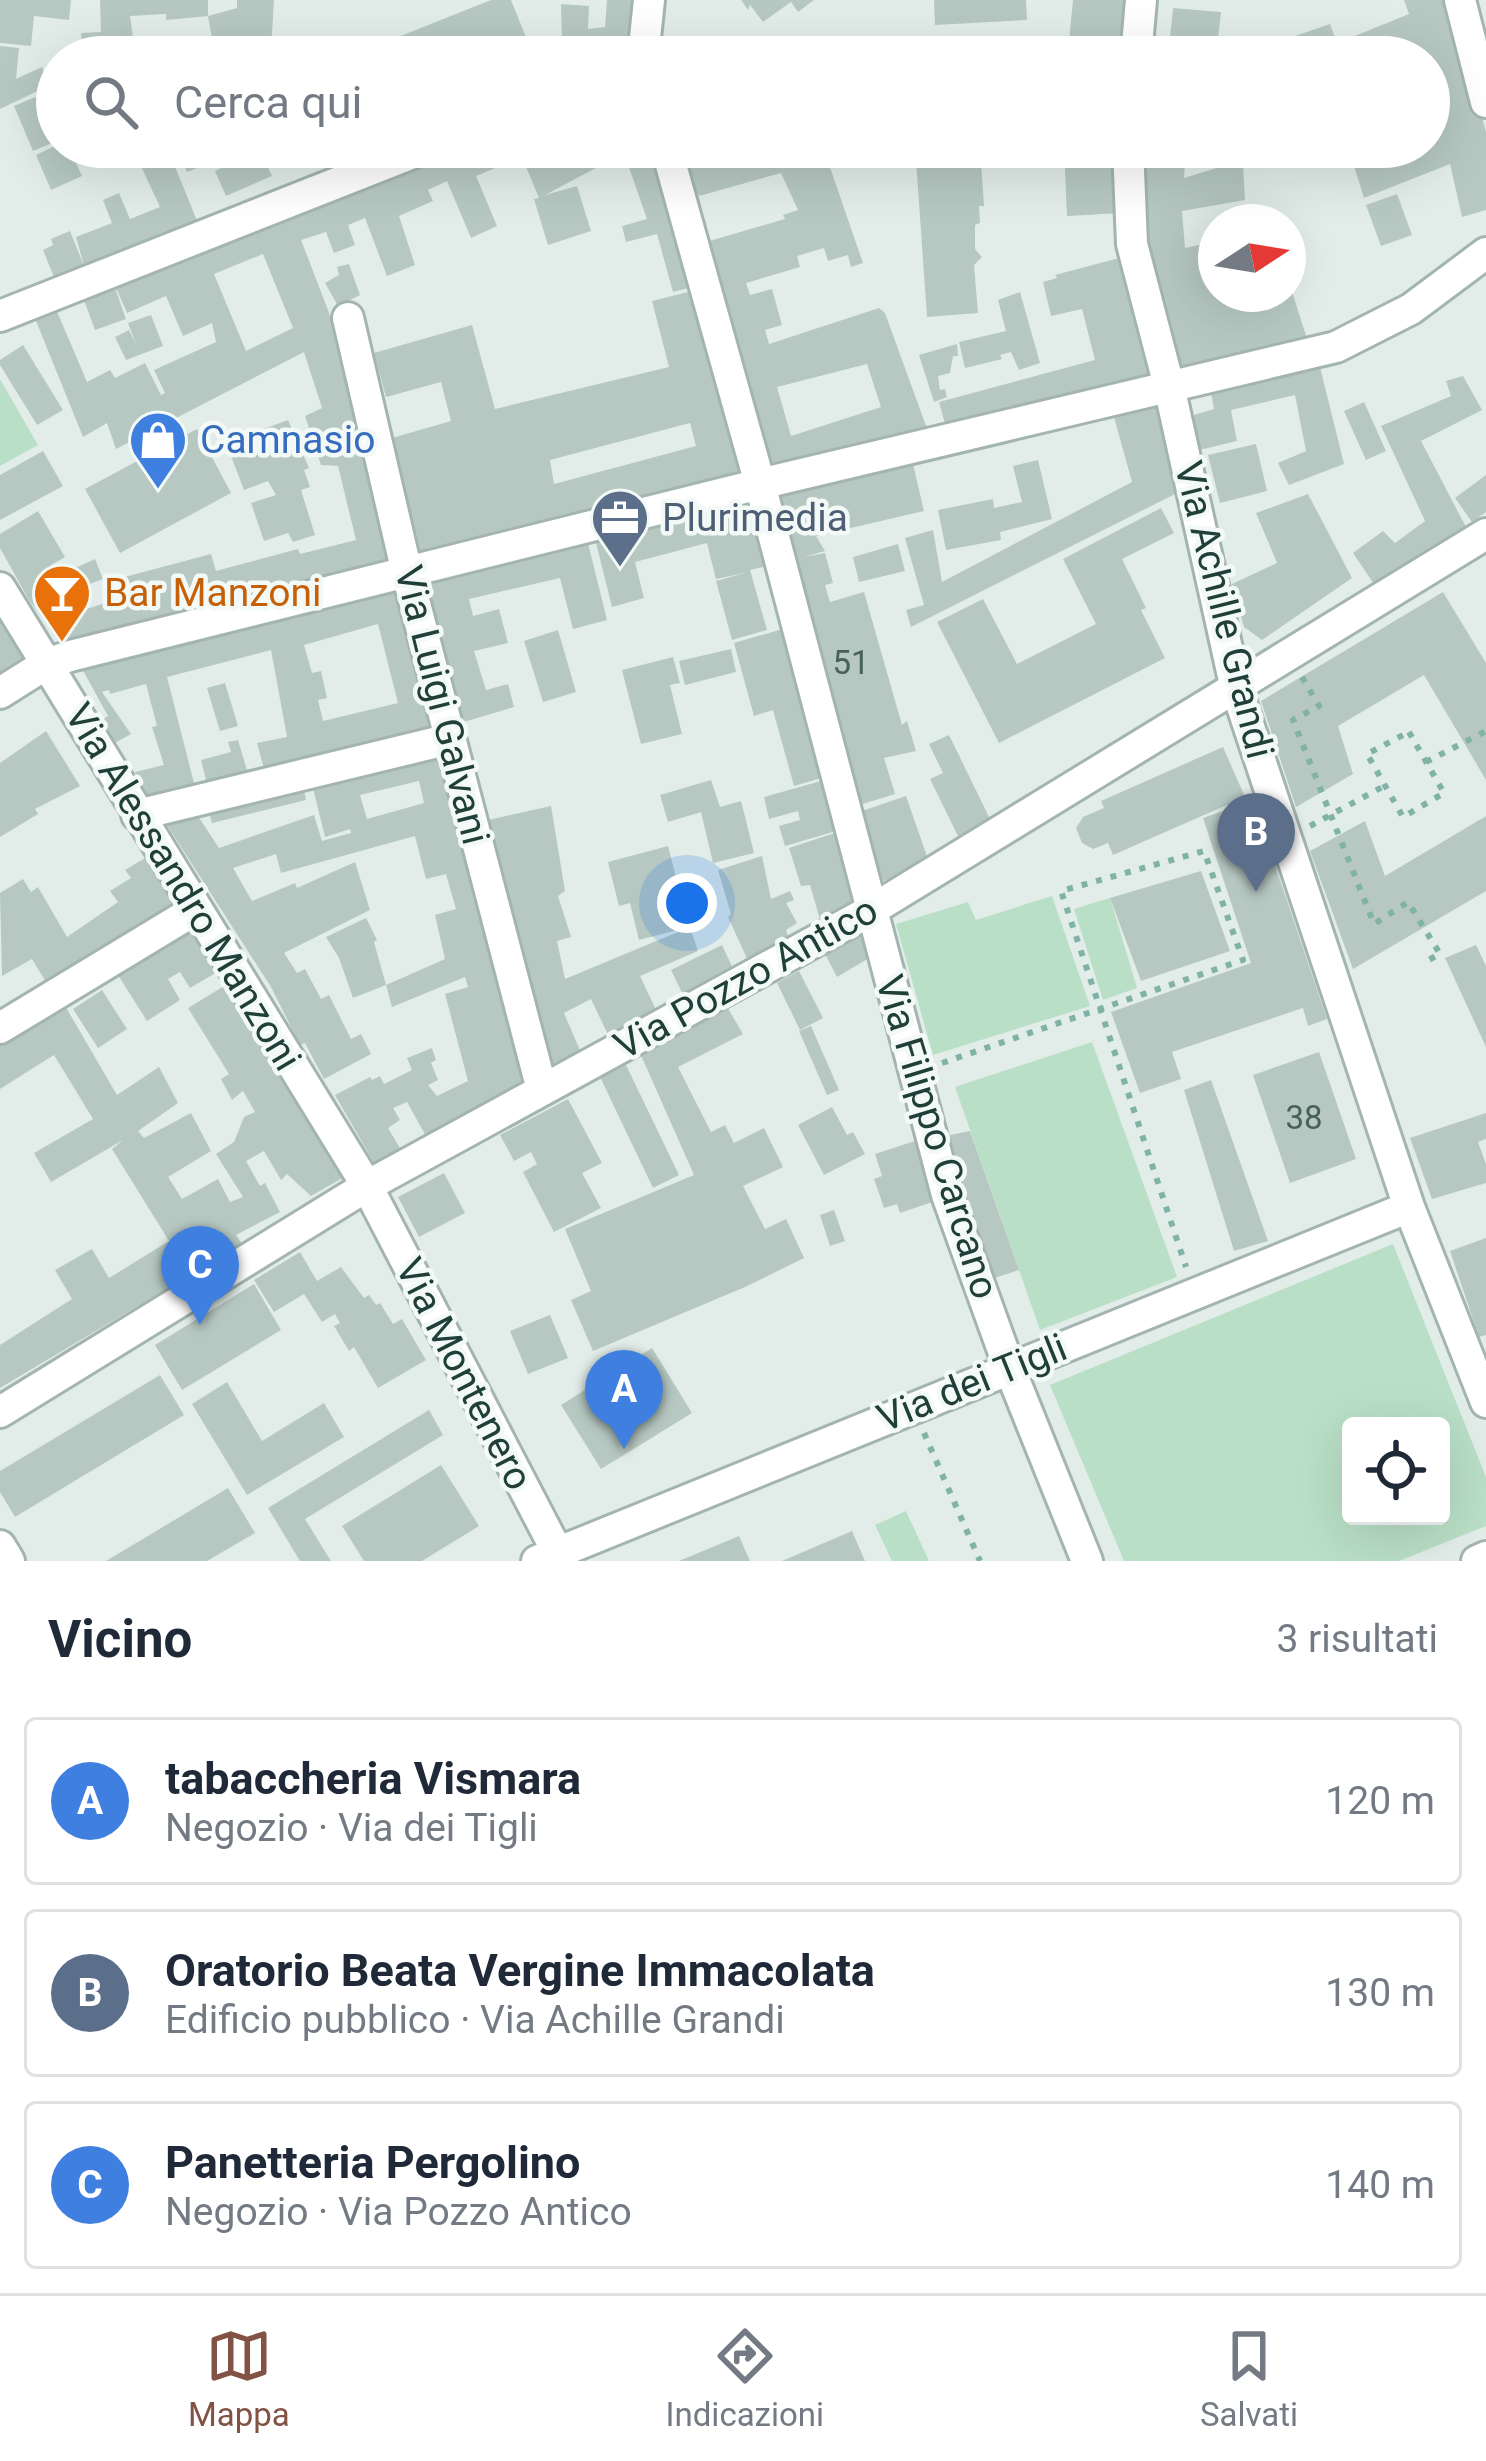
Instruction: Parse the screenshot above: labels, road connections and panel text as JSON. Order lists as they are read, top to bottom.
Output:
{
  "streets": {
    "street": [
      "Via Achille Grandi",
      "Via Luigi Galvani",
      "Via Alessandro Manzoni",
      "Via Pozzo Antico",
      "Via Filippo Carcano",
      "Via Montenero",
      "Via dei Tigli"
    ]
  },
  "crossings": [
    ["Via Achille Grandi", "Via Pozzo Antico"],
    ["Via Achille Grandi", "Via dei Tigli"],
    ["Via Luigi Galvani", "Via Pozzo Antico"],
    ["Via Alessandro Manzoni", "Via Pozzo Antico"],
    ["Via Alessandro Manzoni", "Via Montenero"],
    ["Via Pozzo Antico", "Via Filippo Carcano"],
    ["Via Pozzo Antico", "Via Montenero"],
    ["Via Filippo Carcano", "Via dei Tigli"],
    ["Via Montenero", "Via dei Tigli"]
  ],
  "places": {
    "shop": ["Camnasio"],
    "office": ["Plurimedia"],
    "bar": ["Bar Manzoni"]
  },
  "house_numbers": ["51", "38"],
  "north": "right",
  "page": {
    "search": "Cerca qui",
    "pins": ["B", "C", "A"],
    "heading": ["Vicino", "3 risultati"],
    "list": [
      {
        "mark": "A",
        "name": "tabaccheria Vismara",
        "note": "Negozio · Via dei Tigli",
        "value": "120 m"
      },
      {
        "mark": "B",
        "name": "Oratorio Beata Vergine Immacolata",
        "note": "Edificio pubblico · Via Achille Grandi",
        "value": "130 m"
      },
      {
        "mark": "C",
        "name": "Panetteria Pergolino",
        "note": "Negozio · Via Pozzo Antico",
        "value": "140 m"
      }
    ],
    "nav": ["Mappa", "Indicazioni", "Salvati"]
  }
}
